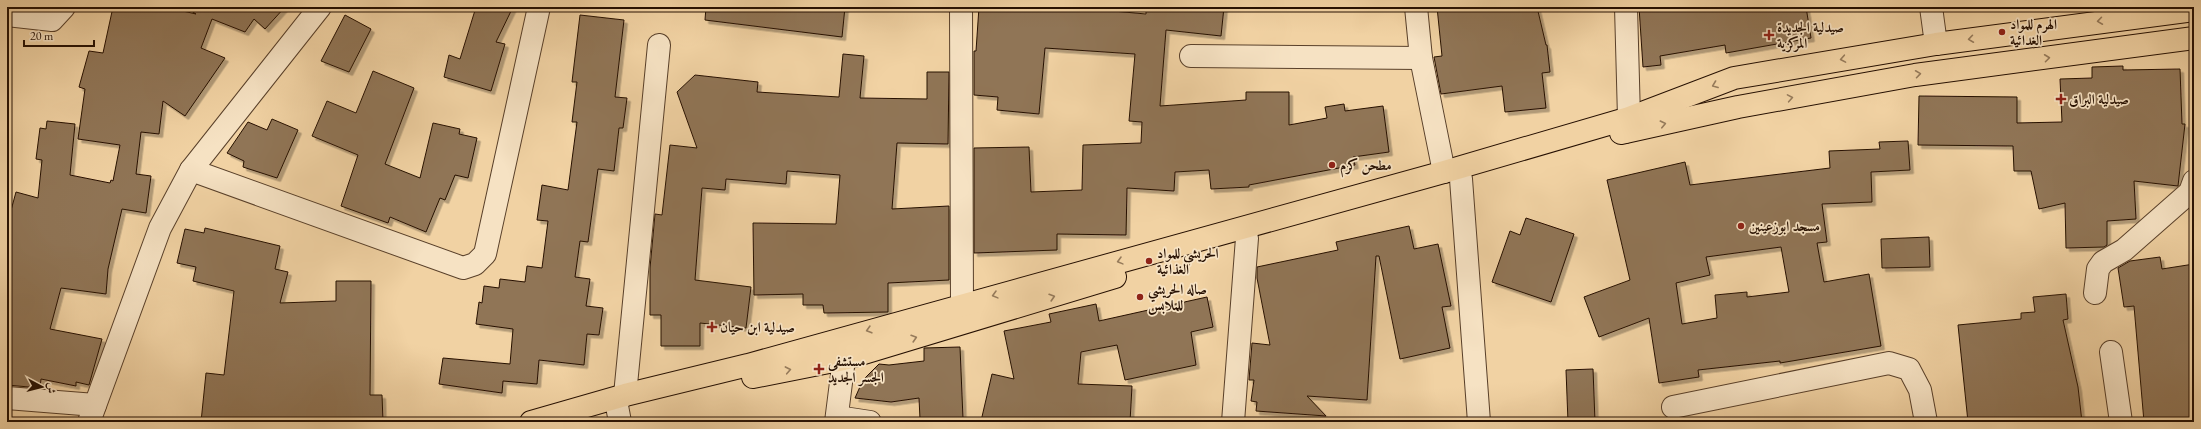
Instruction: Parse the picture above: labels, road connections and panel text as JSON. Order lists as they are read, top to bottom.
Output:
{
  "places": {
    "other": [
      "الهرم للمواد الغدائية",
      "مطحن كرم",
      "مسجد ابوزعينين",
      "الحريشي للمواد الغذائية",
      "صاله الحريشي للملابس"
    ],
    "health": [
      "صيدلية الجديدة المركزية",
      "صيدلية البراق",
      "صيدلية ابن حيان",
      "مستشفى الجسر الجديد"
    ]
  },
  "scale_bar": "20 m",
  "north": "right"
}
